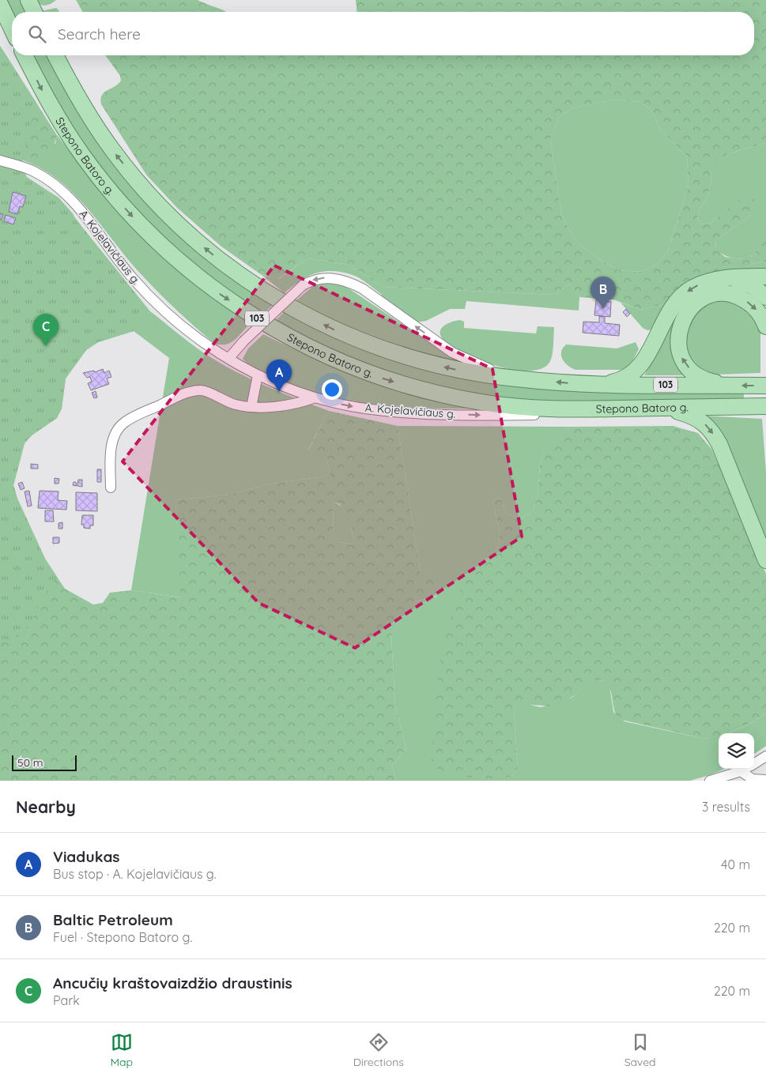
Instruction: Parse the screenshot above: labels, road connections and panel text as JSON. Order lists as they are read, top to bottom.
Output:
{
  "streets": {
    "main road": ["Stepono Batoro g.", "103"],
    "street": ["A. Kojelavičiaus g."]
  },
  "crossings": [
    ["Stepono Batoro g.", "A. Kojelavičiaus g."]
  ],
  "one_way": ["A. Kojelavičiaus g."],
  "scale_bar": "50 m",
  "page": {
    "search": "Search here",
    "pins": ["B", "C", "A"],
    "scale": "50 m",
    "heading": ["Nearby", "3 results"],
    "list": [
      {
        "mark": "A",
        "name": "Viadukas",
        "note": "Bus stop · A. Kojelavičiaus g.",
        "value": "40 m"
      },
      {
        "mark": "B",
        "name": "Baltic Petroleum",
        "note": "Fuel · Stepono Batoro g.",
        "value": "220 m"
      },
      {
        "mark": "C",
        "name": "Ancučių kraštovaizdžio draustinis",
        "note": "Park",
        "value": "220 m"
      }
    ],
    "nav": ["Map", "Directions", "Saved"]
  }
}
